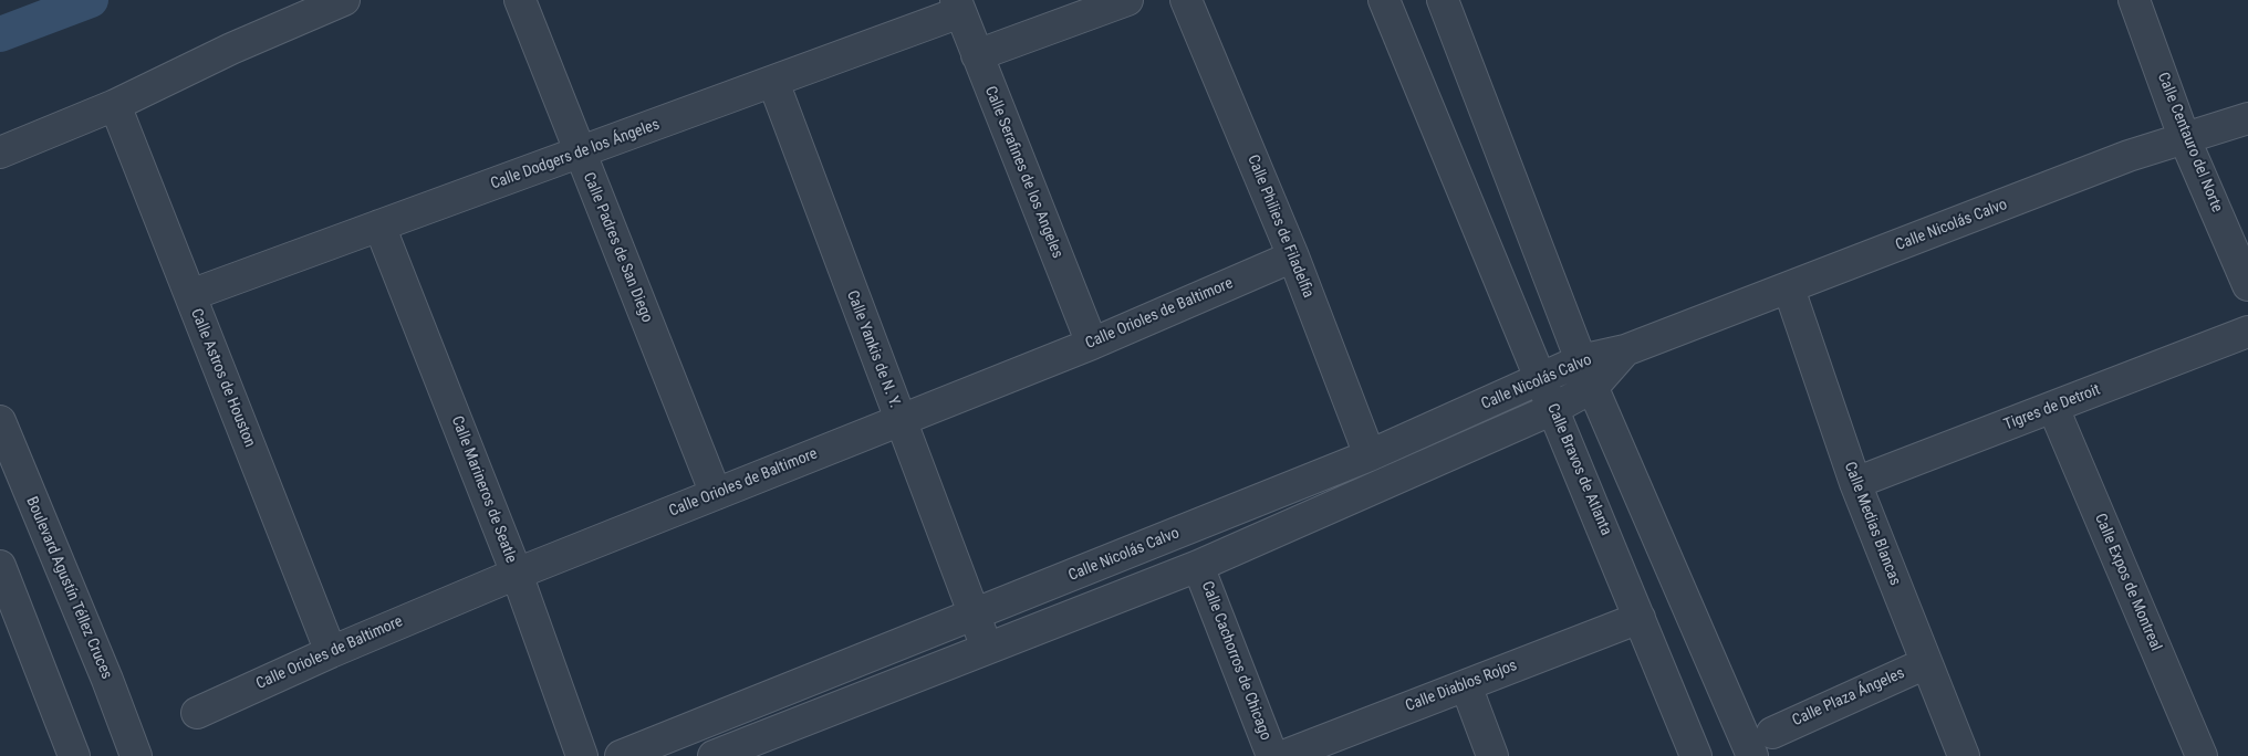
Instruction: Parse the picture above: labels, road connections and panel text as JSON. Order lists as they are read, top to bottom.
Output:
{
  "streets": {
    "street": [
      "Calle Centauro del Norte",
      "Calle Dodgers de los Ángeles",
      "Calle Serafines de los Angeles",
      "Calle Nicolás Calvo",
      "Calle Philies de Filadelfia",
      "Calle Padres de San Diego",
      "Calle Orioles de Baltimore",
      "Calle Yankis de N. Y.",
      "Calle Astros de Houston",
      "Tigres de Detroit",
      "Calle Bravos de Atlanta",
      "Calle Marineros de Seatle",
      "Calle Medias Blancas",
      "Calle Expos de Montreal",
      "Boulevard Agustín Téllez Cruces",
      "Calle Cachorros de Chicago",
      "Calle Diablos Rojos",
      "Calle Plaza Ángeles"
    ]
  },
  "crossings": [
    ["Calle Centauro del Norte", "Calle Nicolás Calvo"],
    ["Calle Dodgers de los Ángeles", "Calle Serafines de los Angeles"],
    ["Calle Dodgers de los Ángeles", "Calle Padres de San Diego"],
    ["Calle Dodgers de los Ángeles", "Calle Yankis de N. Y."],
    ["Calle Dodgers de los Ángeles", "Calle Astros de Houston"],
    ["Calle Dodgers de los Ángeles", "Calle Marineros de Seatle"],
    ["Calle Serafines de los Angeles", "Calle Orioles de Baltimore"],
    ["Calle Nicolás Calvo", "Calle Philies de Filadelfia"],
    ["Calle Nicolás Calvo", "Calle Yankis de N. Y."],
    ["Calle Nicolás Calvo", "Calle Bravos de Atlanta"],
    ["Calle Nicolás Calvo", "Calle Medias Blancas"],
    ["Calle Nicolás Calvo", "Calle Cachorros de Chicago"],
    ["Calle Philies de Filadelfia", "Calle Orioles de Baltimore"],
    ["Calle Padres de San Diego", "Calle Orioles de Baltimore"],
    ["Calle Orioles de Baltimore", "Calle Yankis de N. Y."],
    ["Calle Orioles de Baltimore", "Calle Astros de Houston"],
    ["Calle Orioles de Baltimore", "Calle Marineros de Seatle"],
    ["Tigres de Detroit", "Calle Medias Blancas"],
    ["Tigres de Detroit", "Calle Expos de Montreal"],
    ["Calle Bravos de Atlanta", "Calle Diablos Rojos"],
    ["Calle Medias Blancas", "Calle Plaza Ángeles"]
  ]
}
